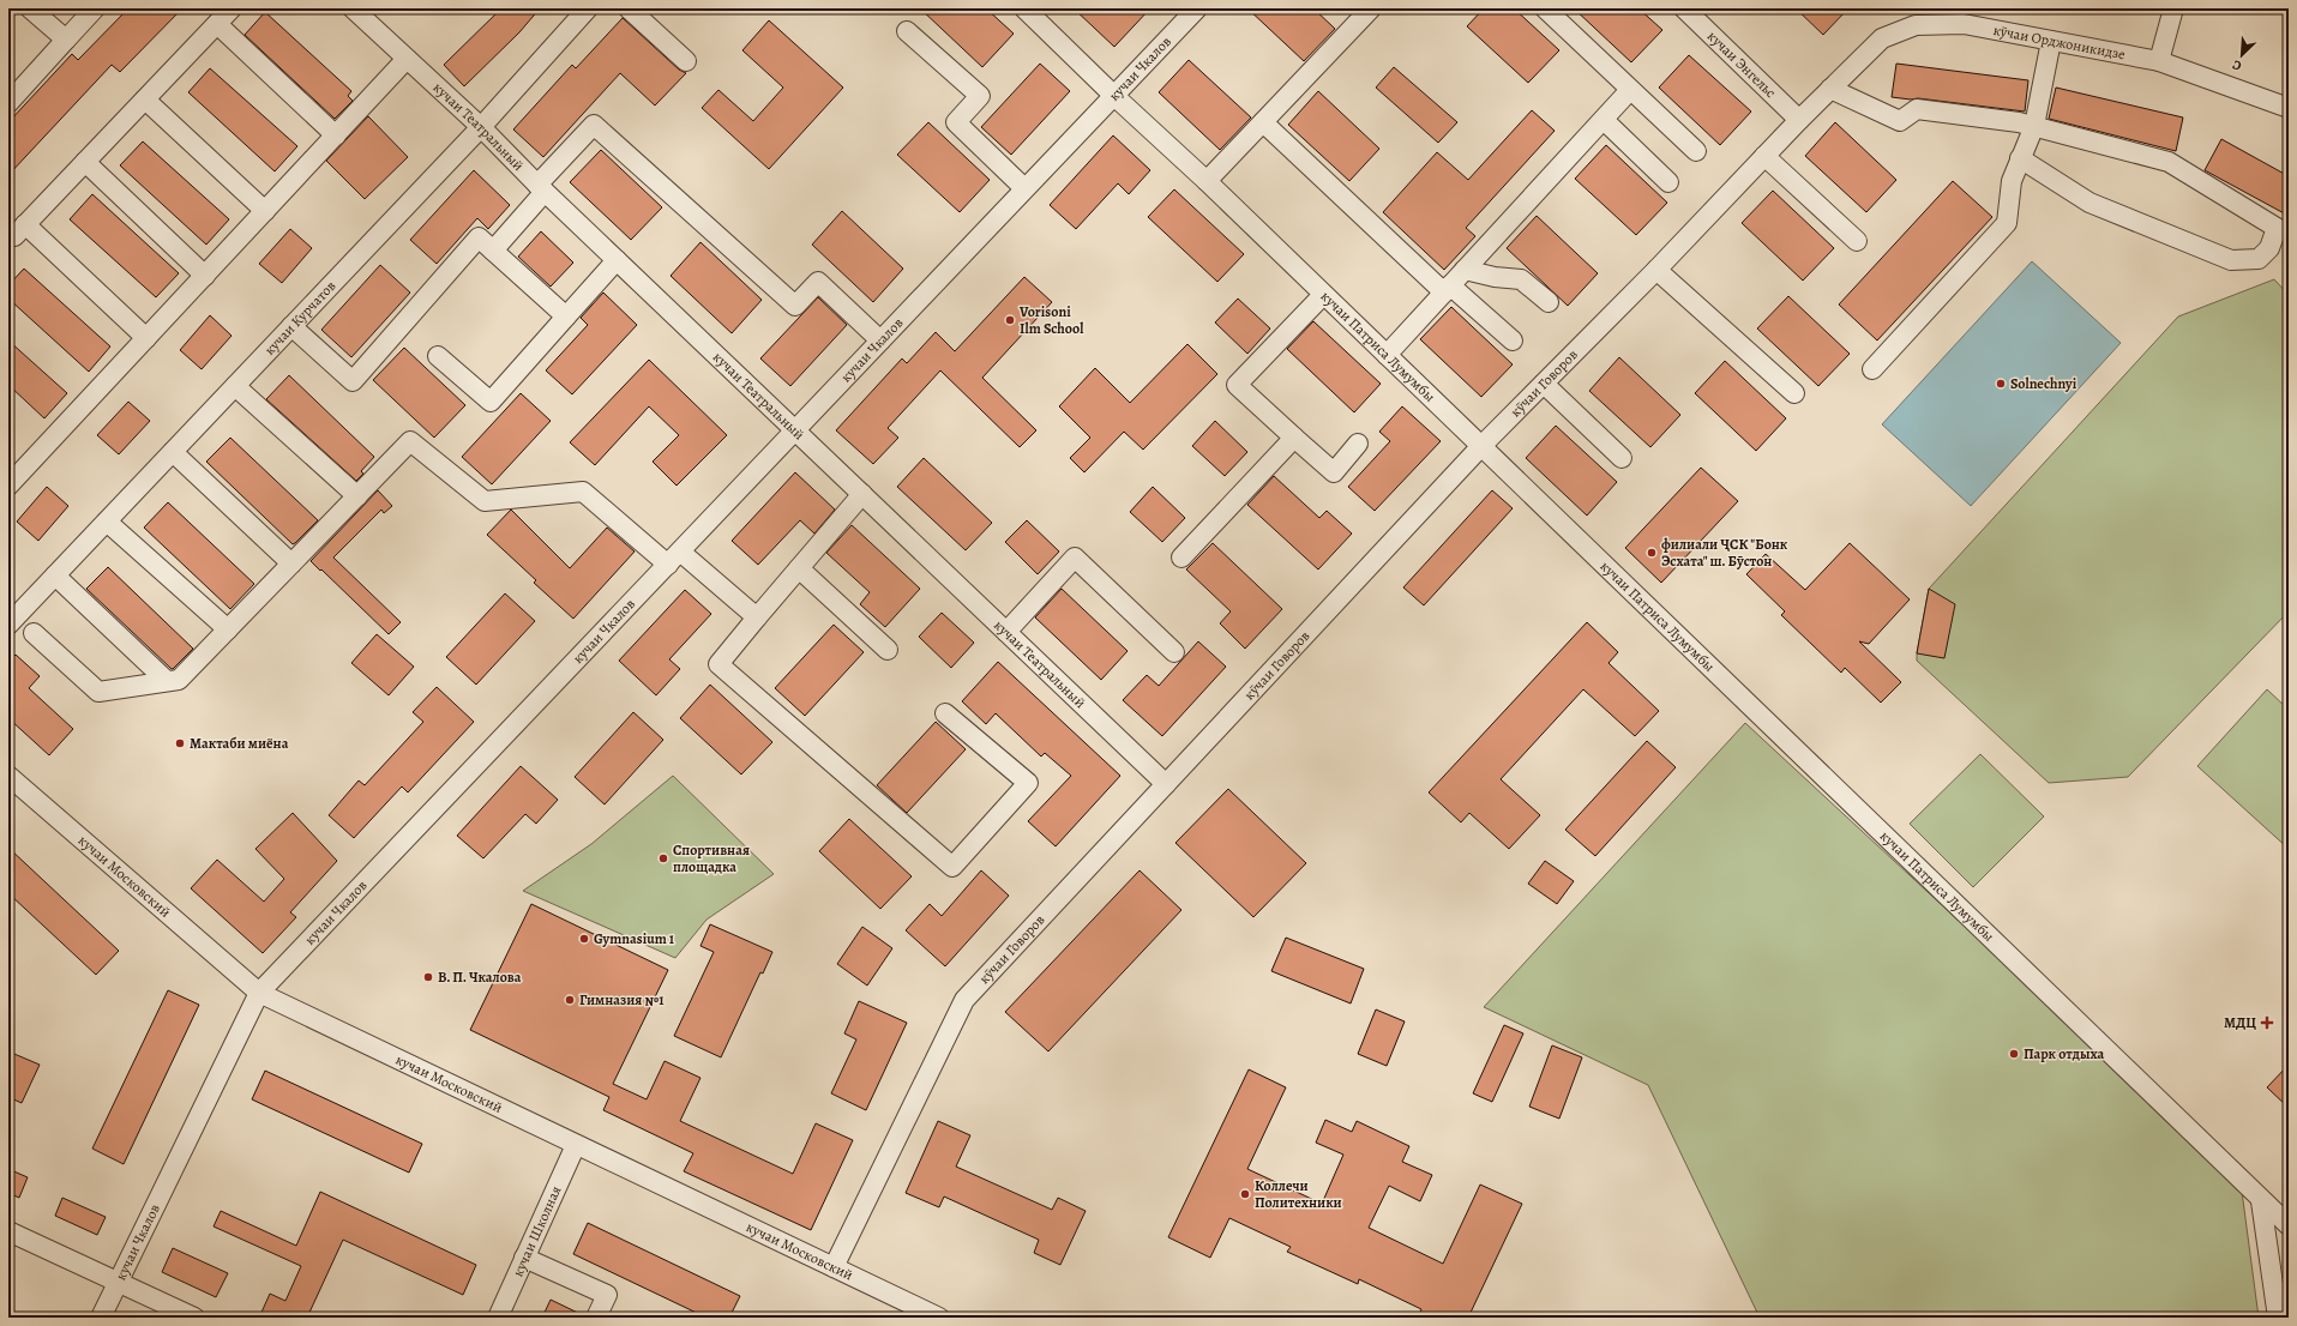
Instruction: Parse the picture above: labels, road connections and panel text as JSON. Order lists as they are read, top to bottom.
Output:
{
  "streets": {
    "street": [
      "кӯчаи Орджоникидзе",
      "кучаи Энгельс",
      "кучаи Чкалов",
      "кучаи Театральный",
      "кучаи Курчатов",
      "кучаи Патриса Лумумбы",
      "кӯчаи Говоров",
      "кучаи Московский",
      "кучаи Школная"
    ]
  },
  "crossings": [
    ["кӯчаи Орджоникидзе", "кучаи Энгельс"],
    ["кӯчаи Орджоникидзе", "кӯчаи Говоров"],
    ["кучаи Энгельс", "кӯчаи Говоров"],
    ["кучаи Чкалов", "кучаи Театральный"],
    ["кучаи Чкалов", "кучаи Патриса Лумумбы"],
    ["кучаи Чкалов", "кучаи Московский"],
    ["кучаи Театральный", "кучаи Курчатов"],
    ["кучаи Театральный", "кӯчаи Говоров"],
    ["кучаи Патриса Лумумбы", "кӯчаи Говоров"],
    ["кӯчаи Говоров", "кучаи Московский"],
    ["кучаи Московский", "кучаи Школная"]
  ],
  "places": {
    "other": [
      "Vorisoni Ilm School",
      "Solnechnyi",
      "филиали ҶСК \"Бонк Эсхата\" ш. Бӯстон",
      "Мактаби миёна",
      "Спортивная площадка",
      "Gymnasium 1",
      "В. П. Чкалова",
      "Гимназия №1",
      "Парк отдыха",
      "Коллечи Политехники"
    ],
    "health": ["МДЦ"]
  },
  "north": "bottom left"
}
